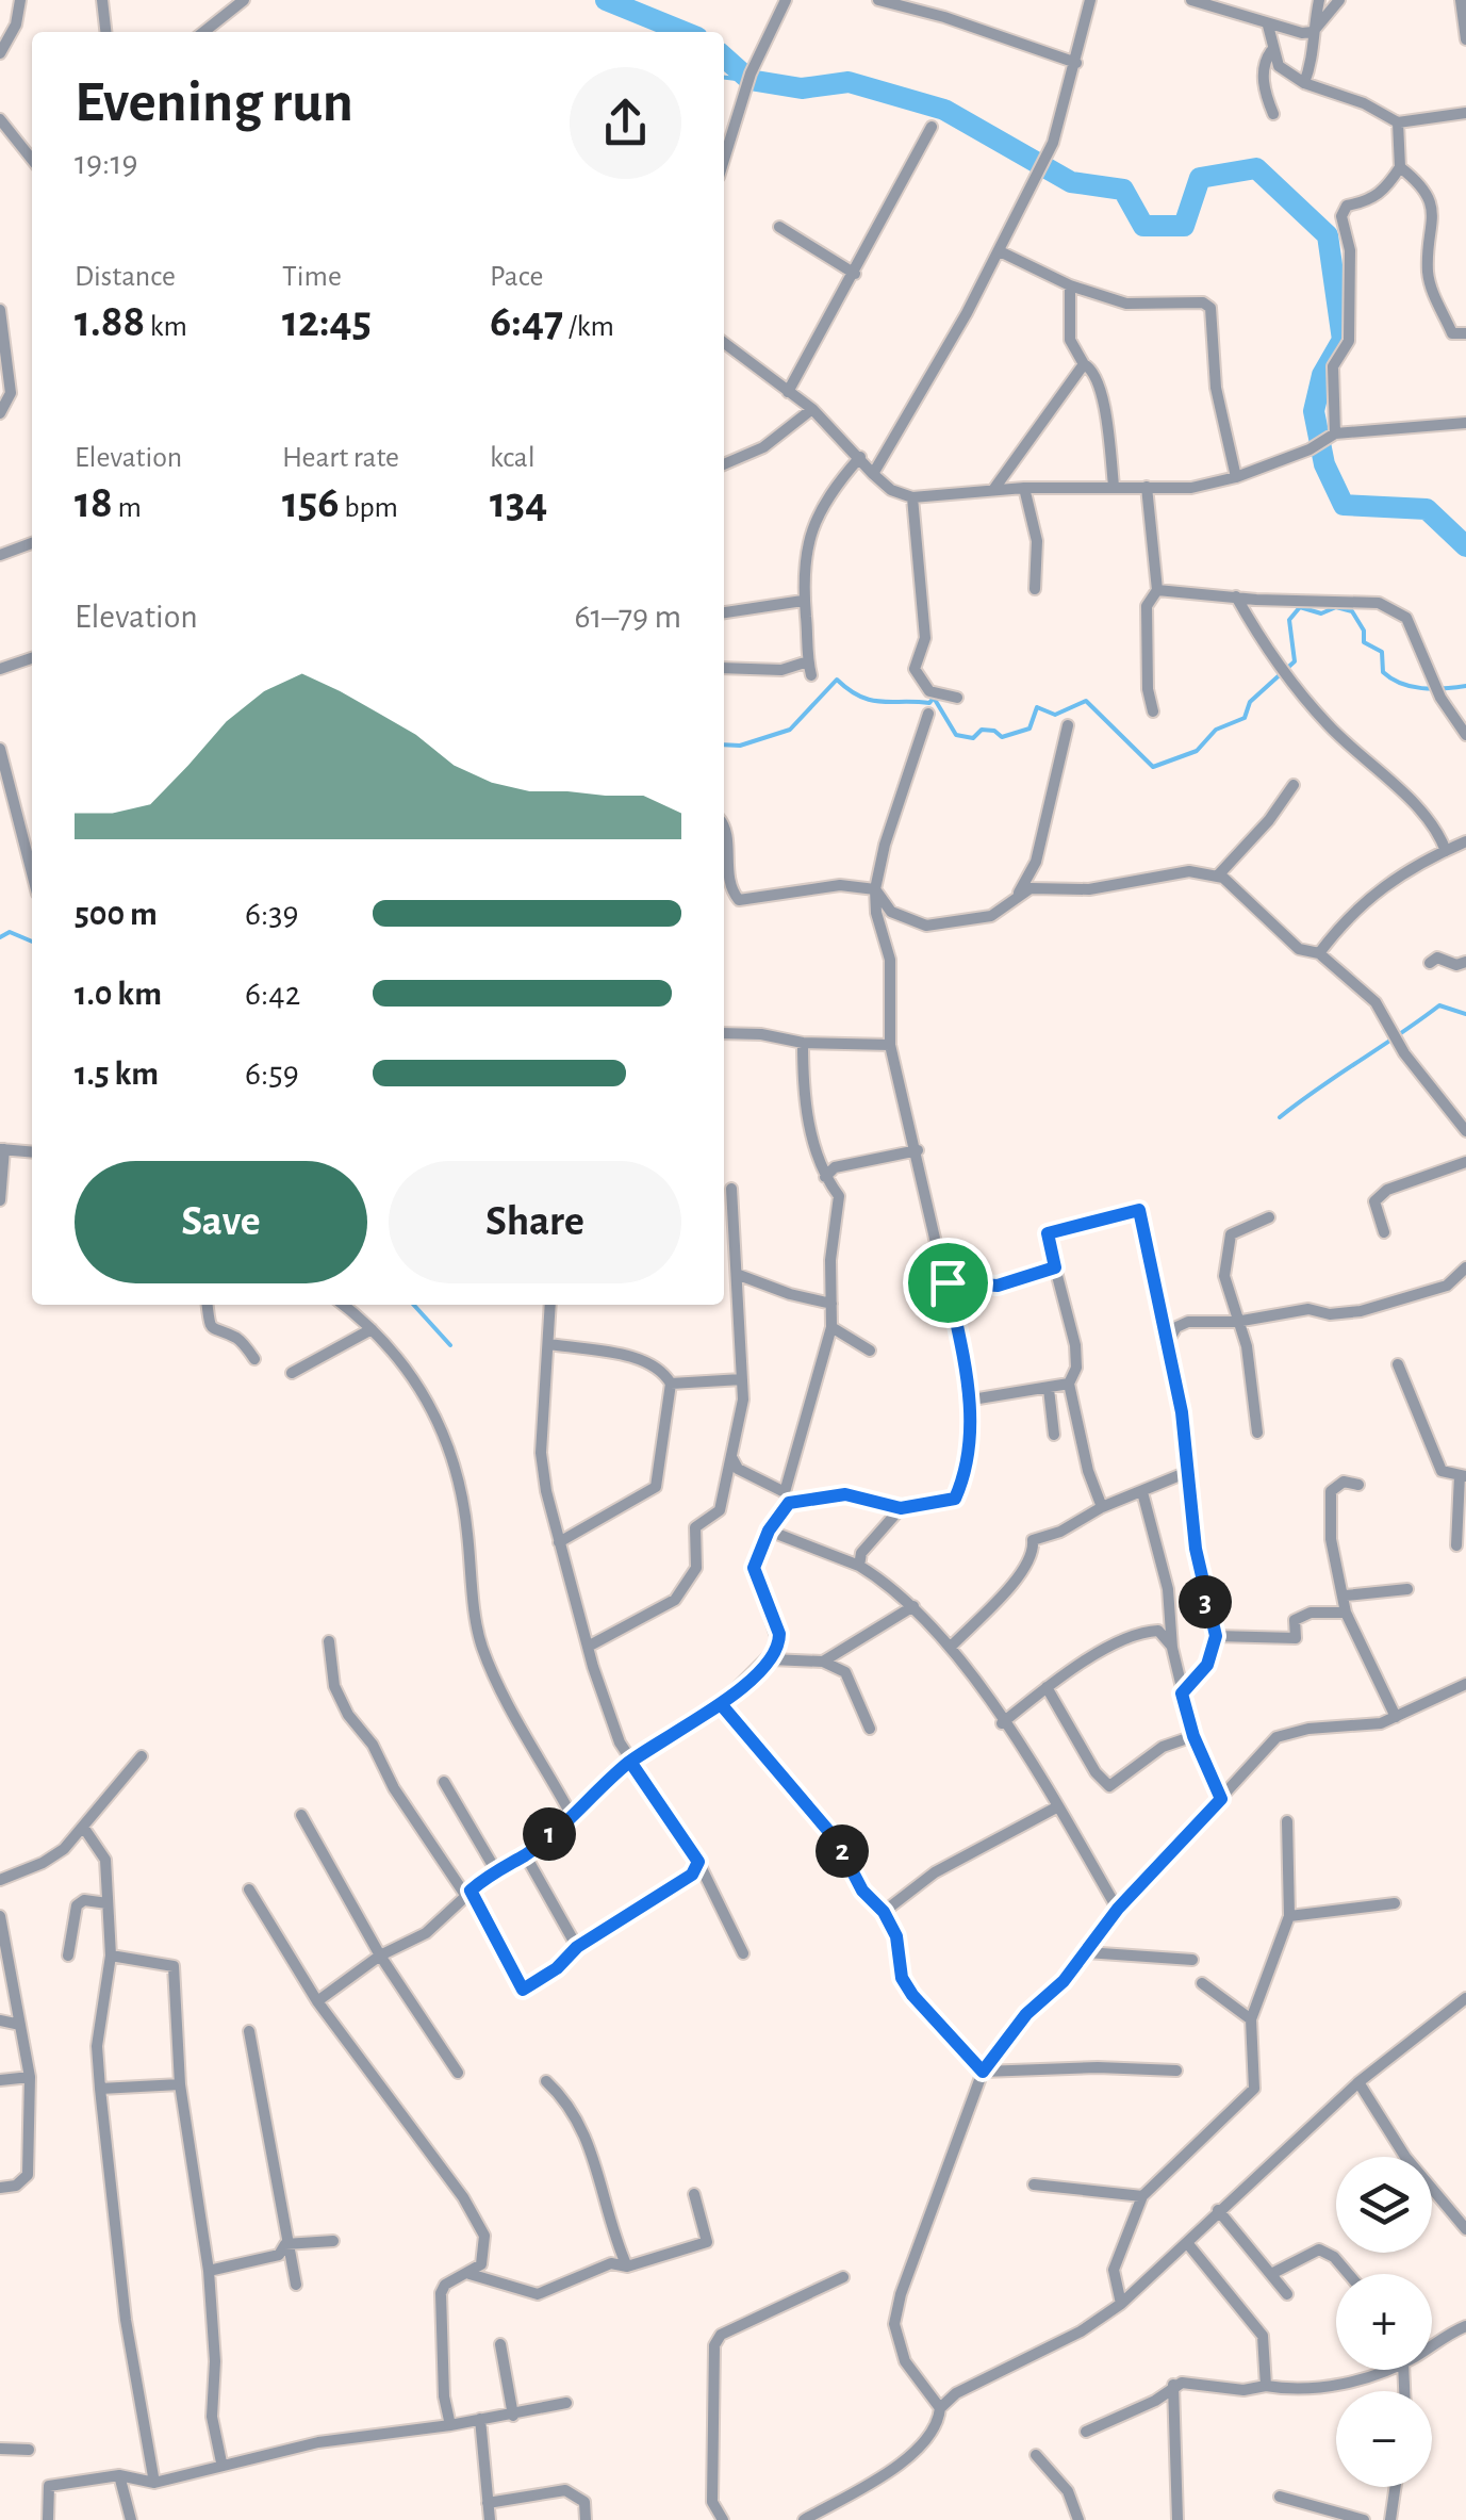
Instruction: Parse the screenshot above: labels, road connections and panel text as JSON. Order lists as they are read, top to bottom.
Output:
{
  "page": {
    "heading": ["Evening run", "19:19"],
    "stats": [
      ["Distance", "1.88 km"],
      ["Time", "12:45"],
      ["Pace", "6:47 /km"],
      ["Elevation", "18 m"],
      ["Heart rate", "156 bpm"],
      ["kcal", "134"]
    ],
    "chart": ["Elevation", "61–79 m"],
    "list": [
      {
        "name": "500 m",
        "note": "6:39"
      },
      {
        "name": "1.0 km",
        "note": "6:42"
      },
      {
        "name": "1.5 km",
        "note": "6:59"
      }
    ],
    "buttons": ["Save", "Share"],
    "pins": ["3", "1", "2"],
    "map_buttons": ["+", "−"]
  }
}
